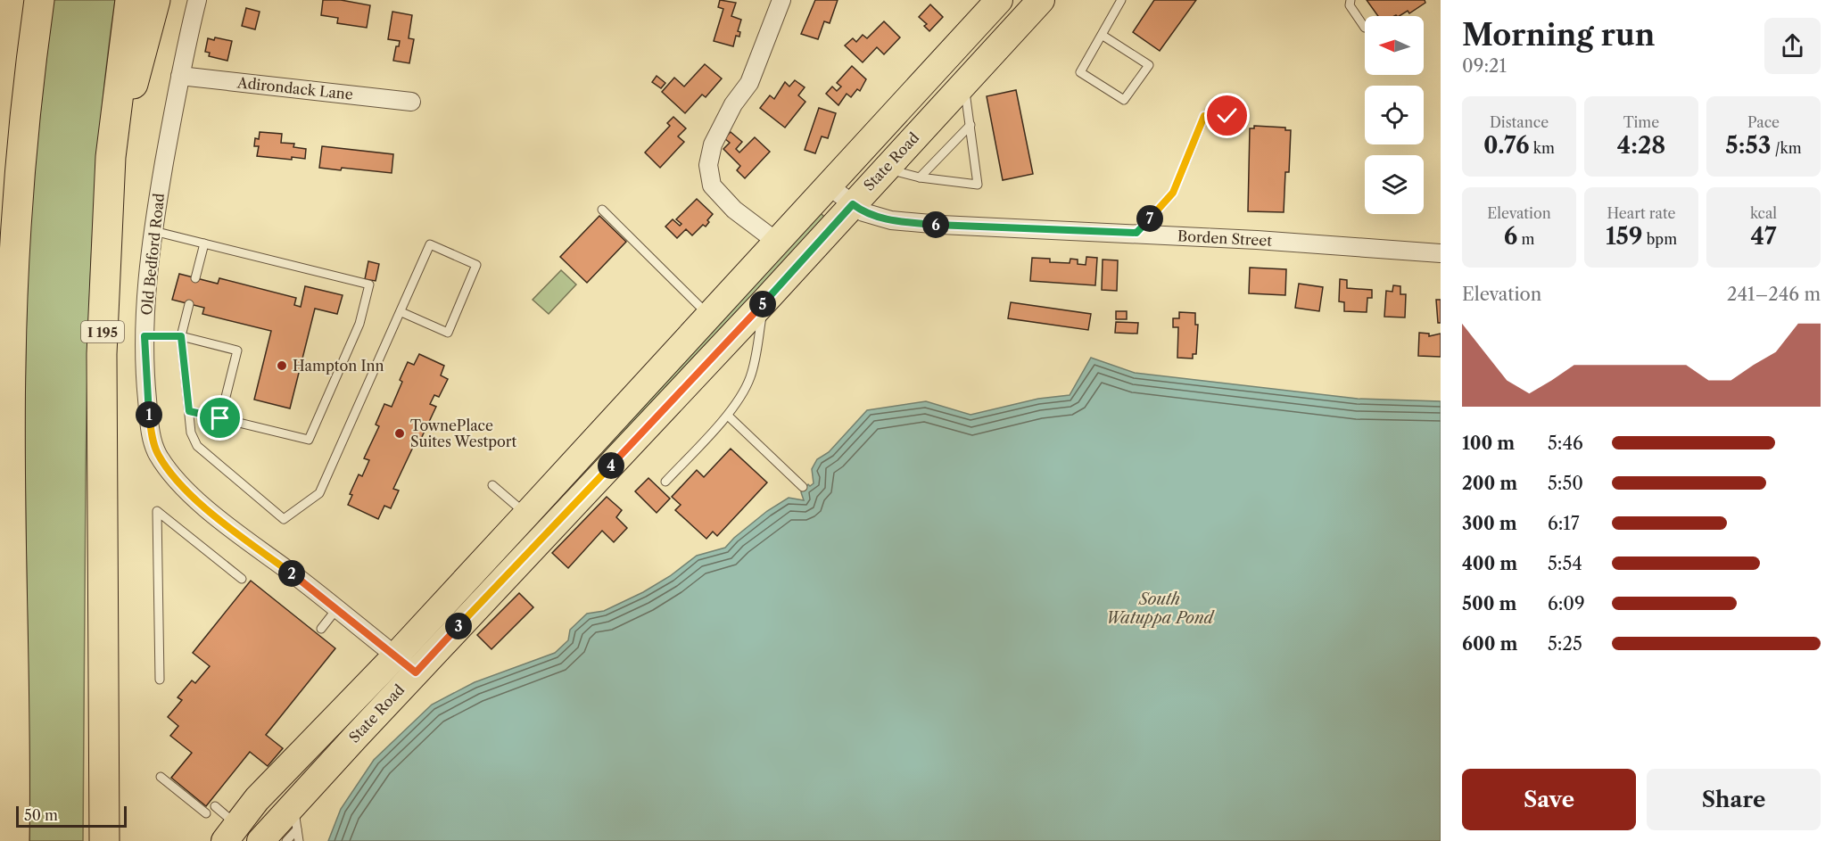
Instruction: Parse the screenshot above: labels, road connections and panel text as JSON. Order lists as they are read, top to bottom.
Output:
{
  "streets": {
    "highway": ["I 195"],
    "main road": ["State Road"],
    "street": ["Adirondack Lane", "Borden Street", "Old Bedford Road"]
  },
  "crossings": [
    ["Adirondack Lane", "Old Bedford Road"],
    ["State Road", "Borden Street"],
    ["State Road", "Old Bedford Road"]
  ],
  "water": ["South Watuppa Pond"],
  "places": ["Hampton Inn", "TownePlace Suites Westport"],
  "scale_bar": "50 m",
  "north": "left",
  "page": {
    "heading": ["Morning run", "09:21"],
    "stats": [
      ["Distance", "0.76 km"],
      ["Time", "4:28"],
      ["Pace", "5:53 /km"],
      ["Elevation", "6 m"],
      ["Heart rate", "159 bpm"],
      ["kcal", "47"]
    ],
    "pins": [
      "7",
      "6",
      "5",
      "1",
      "4",
      "2",
      "3"
    ],
    "chart": ["Elevation", "241–246 m"],
    "list": [
      {
        "name": "100 m",
        "note": "5:46"
      },
      {
        "name": "200 m",
        "note": "5:50"
      },
      {
        "name": "300 m",
        "note": "6:17"
      },
      {
        "name": "400 m",
        "note": "5:54"
      },
      {
        "name": "500 m",
        "note": "6:09"
      },
      {
        "name": "600 m",
        "note": "5:25"
      }
    ],
    "buttons": ["Save", "Share"],
    "scale": "50 m"
  }
}
